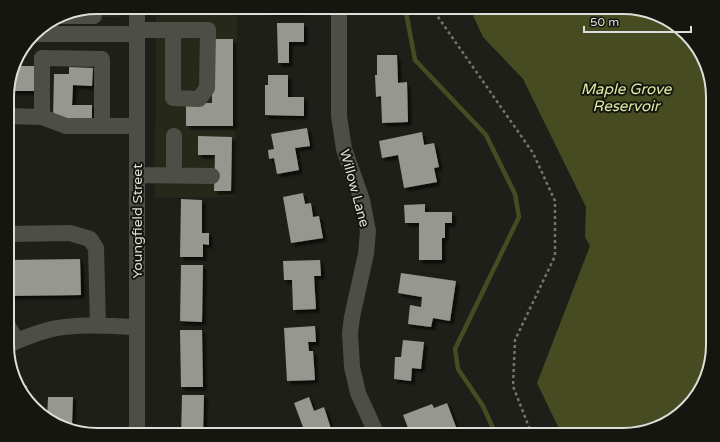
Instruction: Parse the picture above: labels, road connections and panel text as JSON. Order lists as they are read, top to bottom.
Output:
{
  "streets": {
    "street": ["Willow Lane", "Youngfield Street"]
  },
  "water": ["Maple Grove Reservoir"],
  "scale_bar": "50 m"
}
